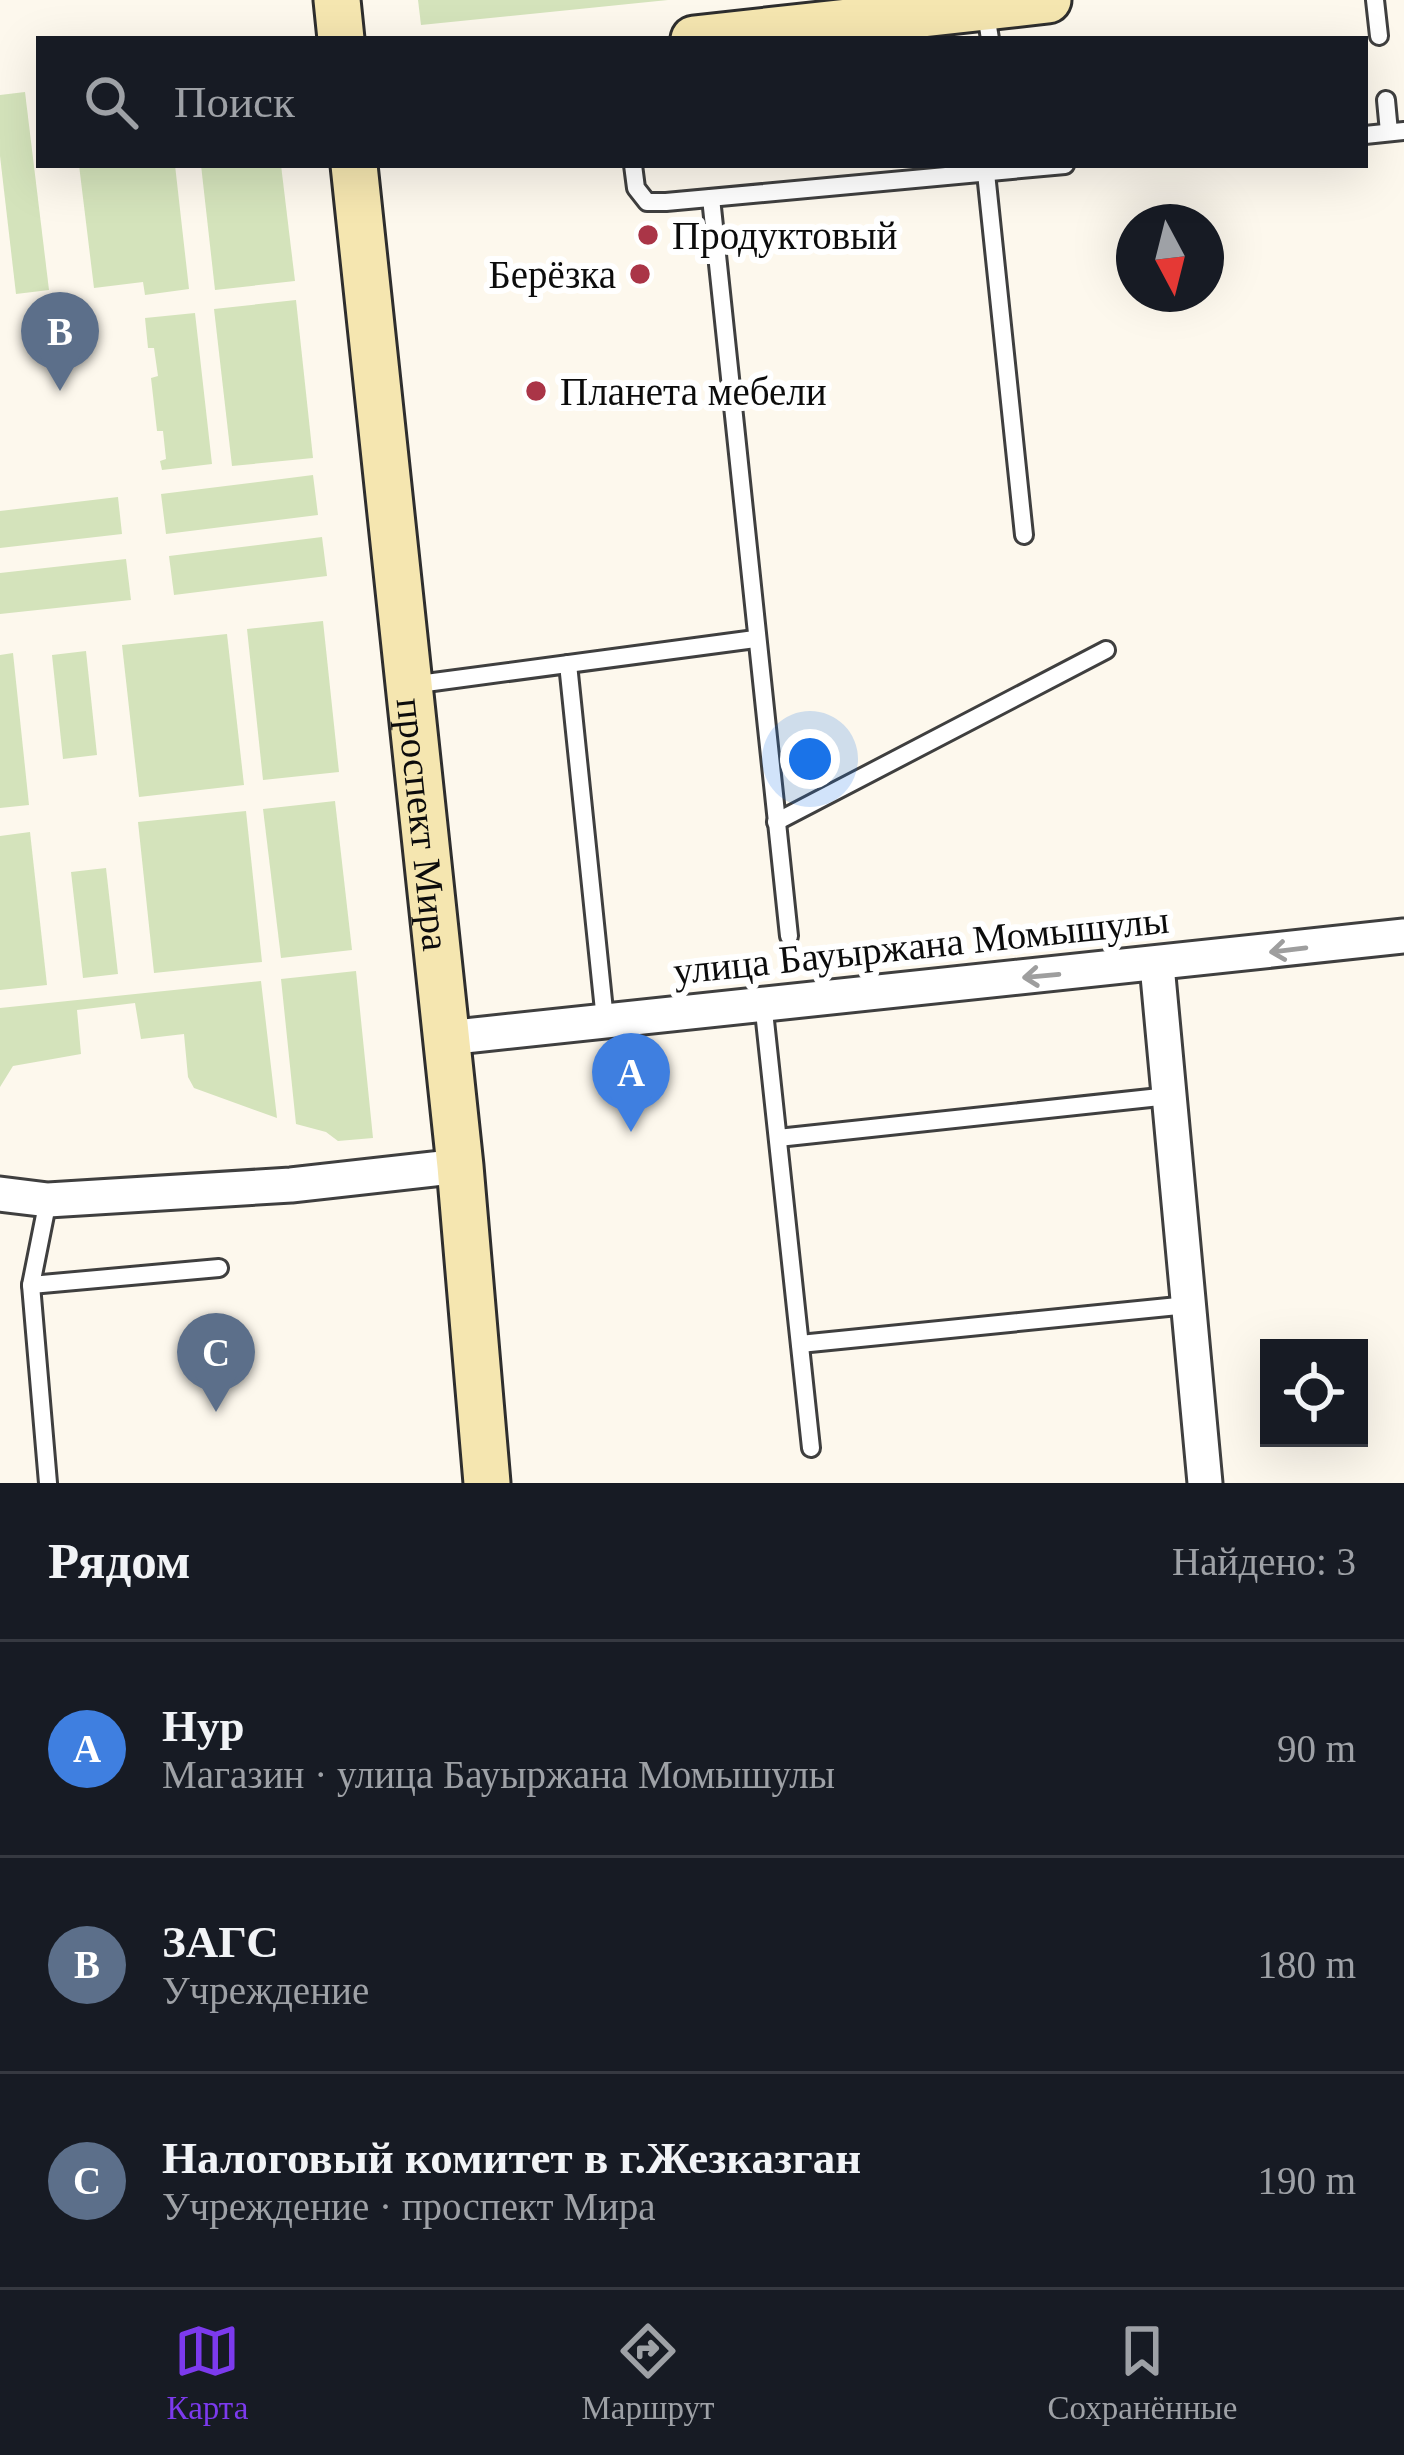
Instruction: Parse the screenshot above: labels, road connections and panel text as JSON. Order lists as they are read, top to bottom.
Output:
{
  "streets": {
    "main road": ["проспект Мира"],
    "street": ["улица Бауыржана Момышулы"]
  },
  "crossings": [
    ["проспект Мира", "улица Бауыржана Момышулы"]
  ],
  "one_way": ["улица Бауыржана Момышулы"],
  "places": ["Продуктовый", "Берёзка", "Планета мебели"],
  "north": "bottom",
  "page": {
    "search": "Поиск",
    "pins": ["B", "A", "C"],
    "heading": ["Рядом", "Найдено: 3"],
    "list": [
      {
        "mark": "A",
        "name": "Нур",
        "note": "Магазин · улица Бауыржана Момышулы",
        "value": "90 m"
      },
      {
        "mark": "B",
        "name": "ЗАГС",
        "note": "Учреждение",
        "value": "180 m"
      },
      {
        "mark": "C",
        "name": "Налоговый комитет в г.Жезказган",
        "note": "Учреждение · проспект Мира",
        "value": "190 m"
      }
    ],
    "nav": ["Карта", "Маршрут", "Сохранённые"]
  }
}
